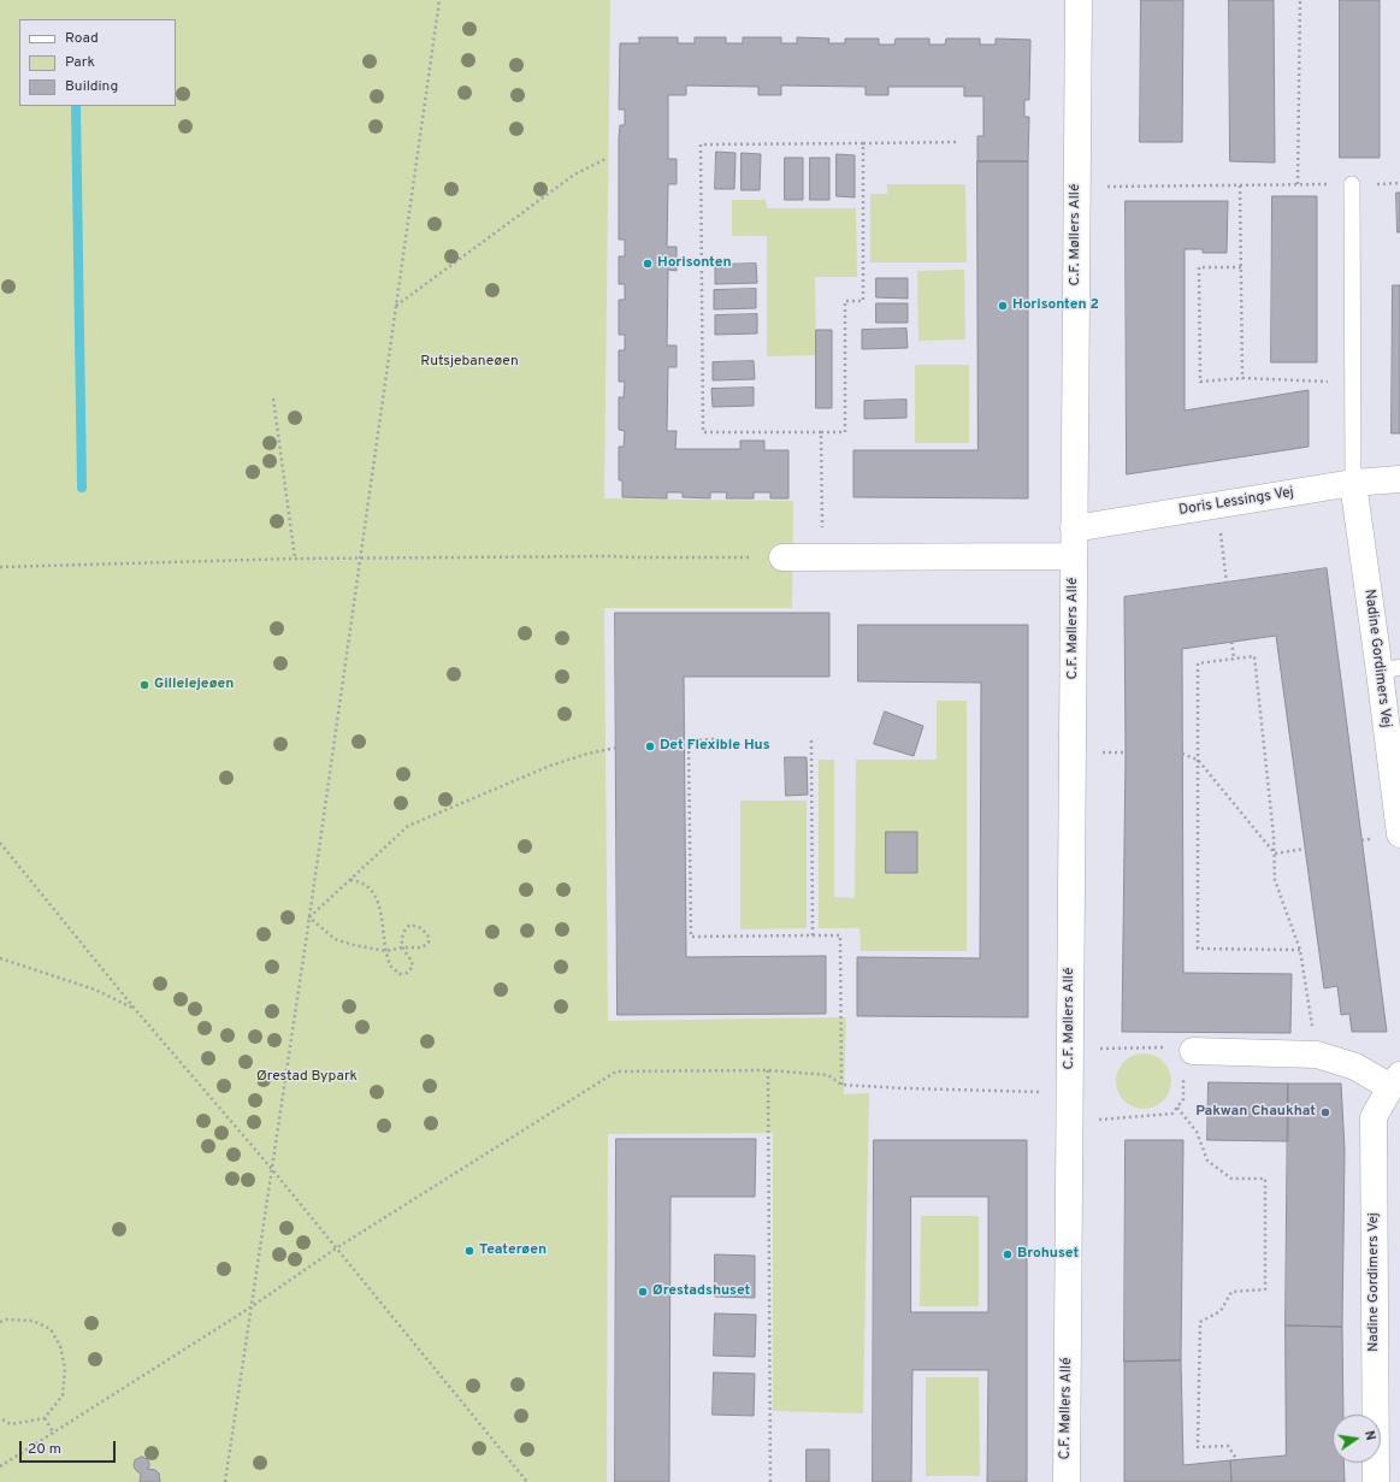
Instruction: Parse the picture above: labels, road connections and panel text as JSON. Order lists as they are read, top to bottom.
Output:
{
  "streets": {
    "street": ["C.F. Møllers Allé", "Doris Lessings Vej", "Nadine Gordimers Vej"]
  },
  "crossings": [
    ["C.F. Møllers Allé", "Doris Lessings Vej"],
    ["Doris Lessings Vej", "Nadine Gordimers Vej"]
  ],
  "parks": ["Rutsjebaneøen", "Ørestad Bypark"],
  "places": [
    "Horisonten",
    "Horisonten 2",
    "Gillelejeøen",
    "Det Flexible Hus",
    "Pakwan Chaukhat",
    "Teaterøen",
    "Brohuset",
    "Ørestadshuset"
  ],
  "legend": ["Road", "Park", "Building"],
  "scale_bar": "20 m",
  "north": "right"
}
